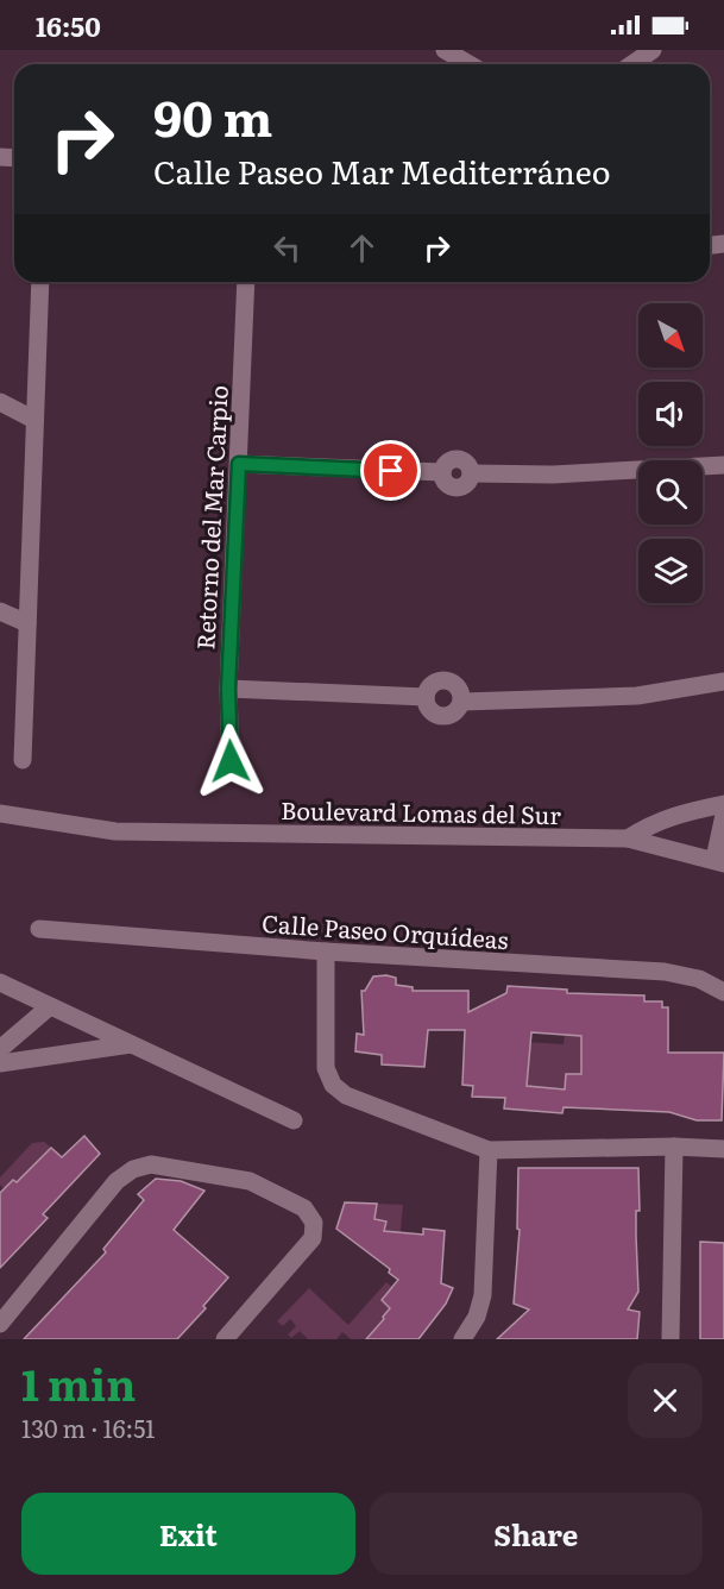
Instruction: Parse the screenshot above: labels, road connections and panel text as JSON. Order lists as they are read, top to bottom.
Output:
{
  "streets": {
    "street": ["Retorno del Mar Carpio", "Boulevard Lomas del Sur", "Calle Paseo Orquídeas"]
  },
  "north": "bottom right",
  "page": {
    "status": "16:50",
    "turn": ["90 m", "Calle Paseo Mar Mediterráneo"],
    "heading": ["1 min", "130 m · 16:51"],
    "buttons": ["Exit", "Share"]
  }
}
